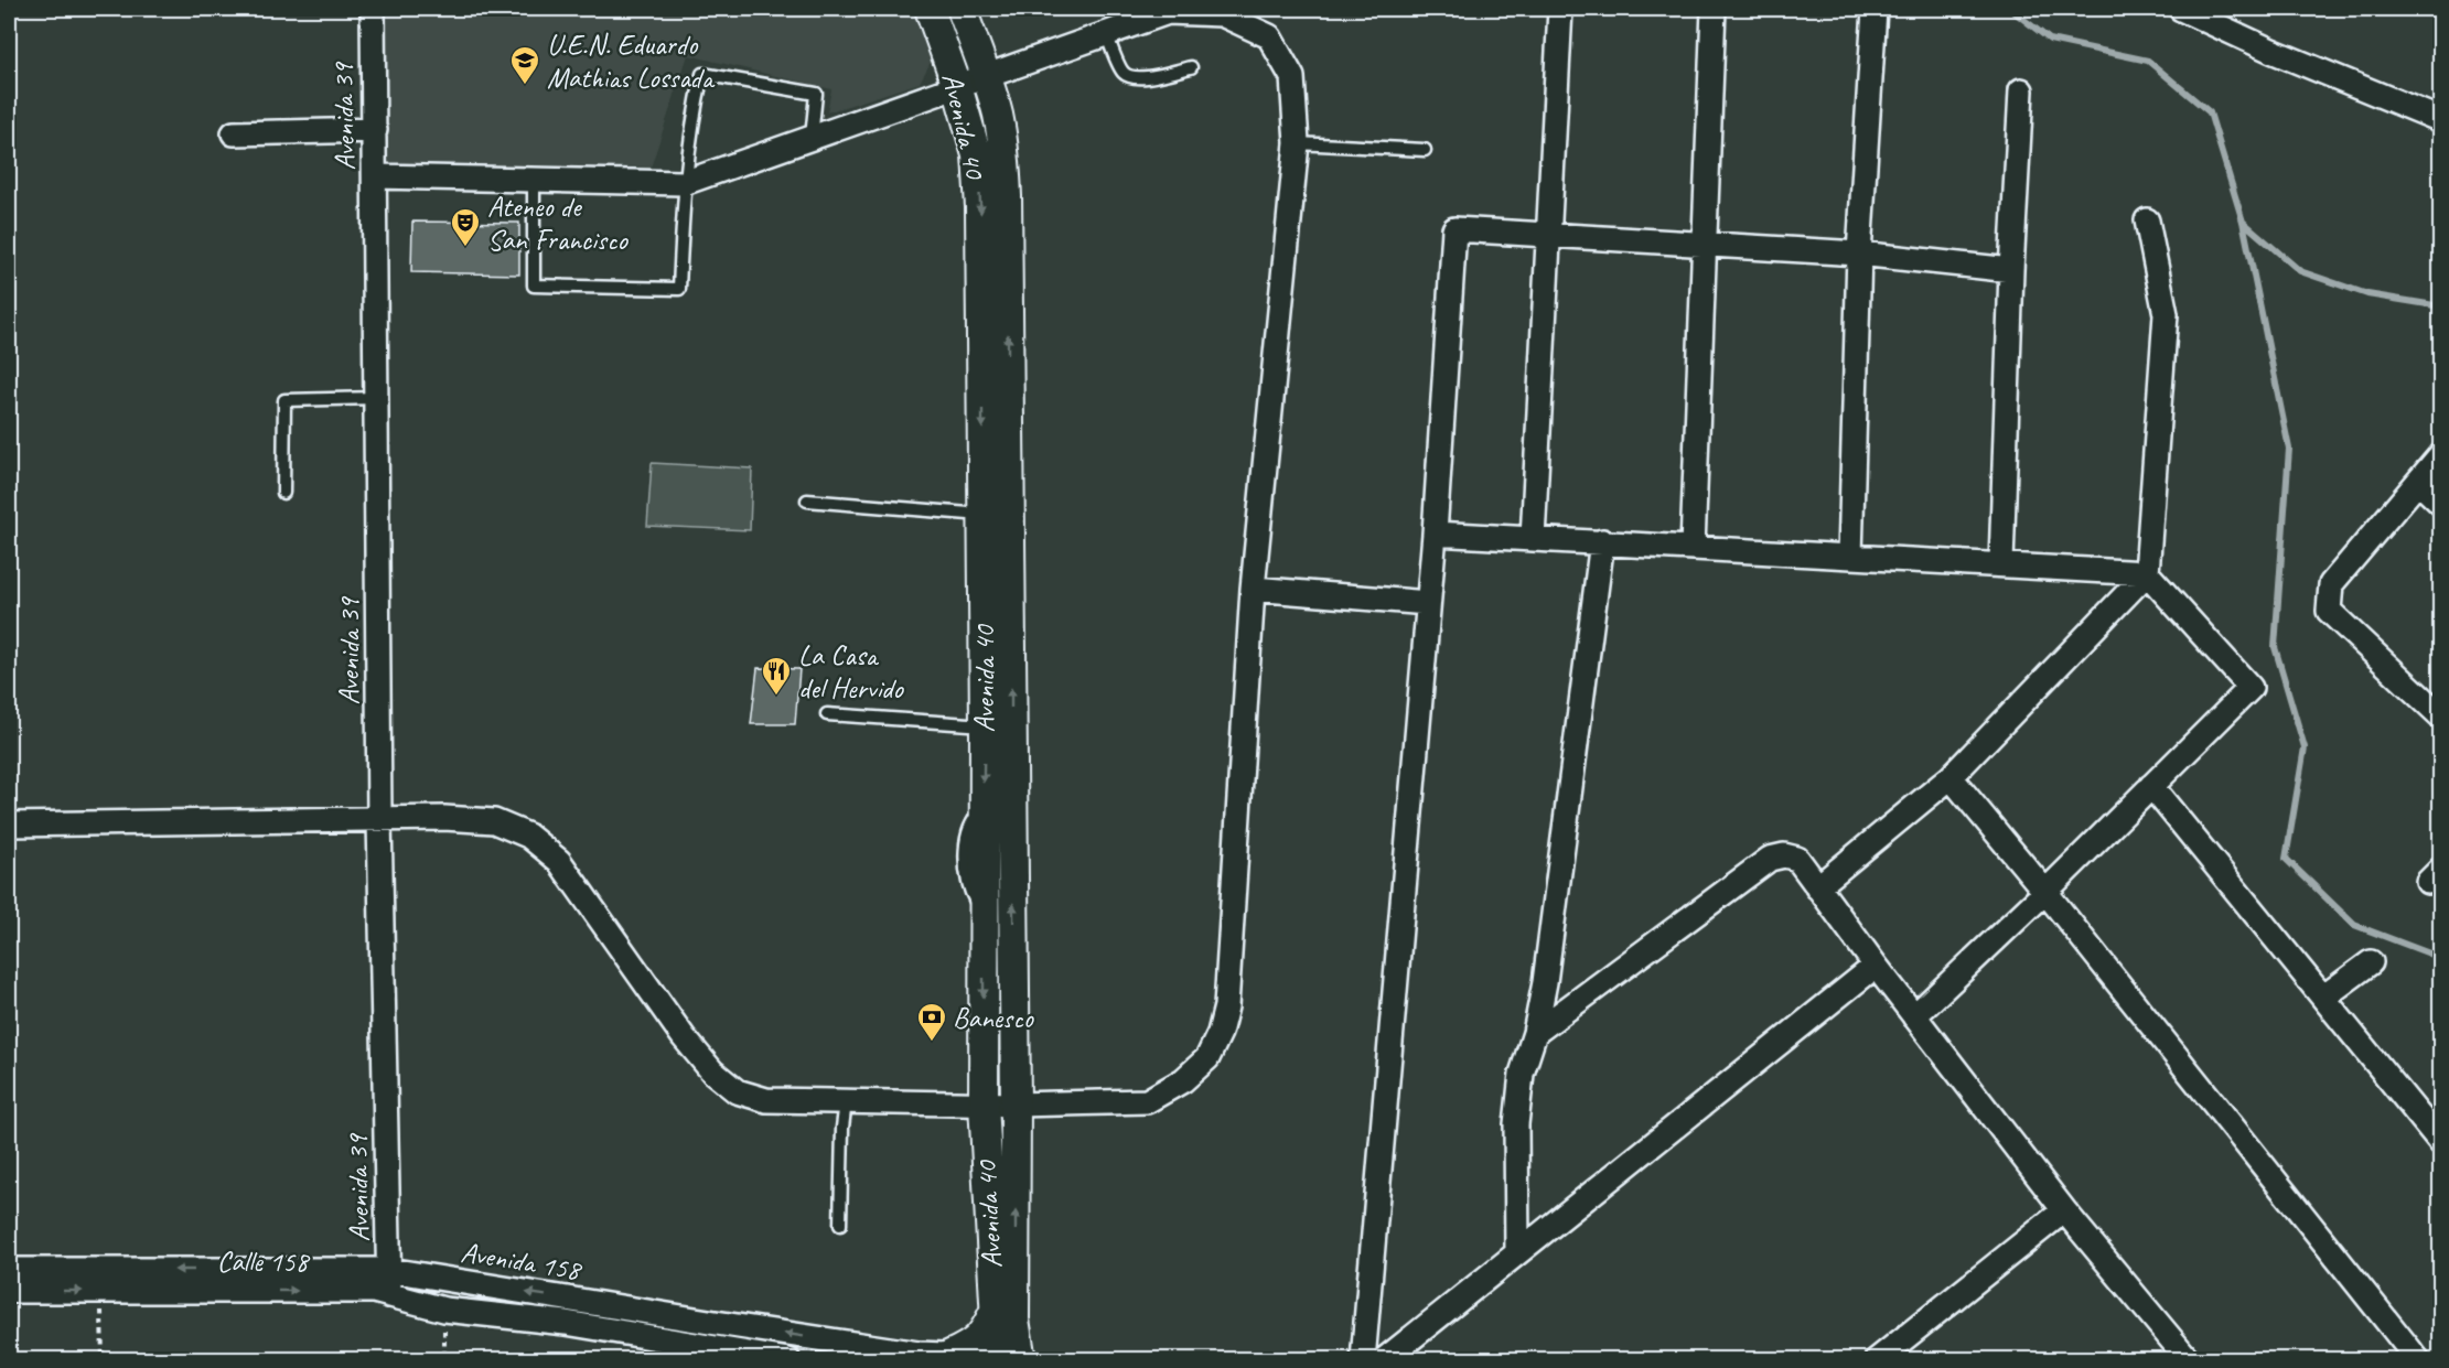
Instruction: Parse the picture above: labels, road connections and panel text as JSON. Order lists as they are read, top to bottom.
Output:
{
  "streets": {
    "street": [
      "Avenida 39",
      "Avenida 40",
      "Calle 158",
      "Avenida 158"
    ]
  },
  "crossings": [
    ["Avenida 39", "Calle 158"],
    ["Avenida 39", "Avenida 158"],
    ["Avenida 40", "Avenida 158"],
    ["Calle 158", "Avenida 158"]
  ],
  "one_way": ["Avenida 158"],
  "places": {
    "school or university": ["U.E.N. Eduardo Mathias Lossada"],
    "theatre": ["Ateneo de San Francisco"],
    "restaurant": ["La Casa del Hervido"],
    "bank": ["Banesco"]
  }
}
